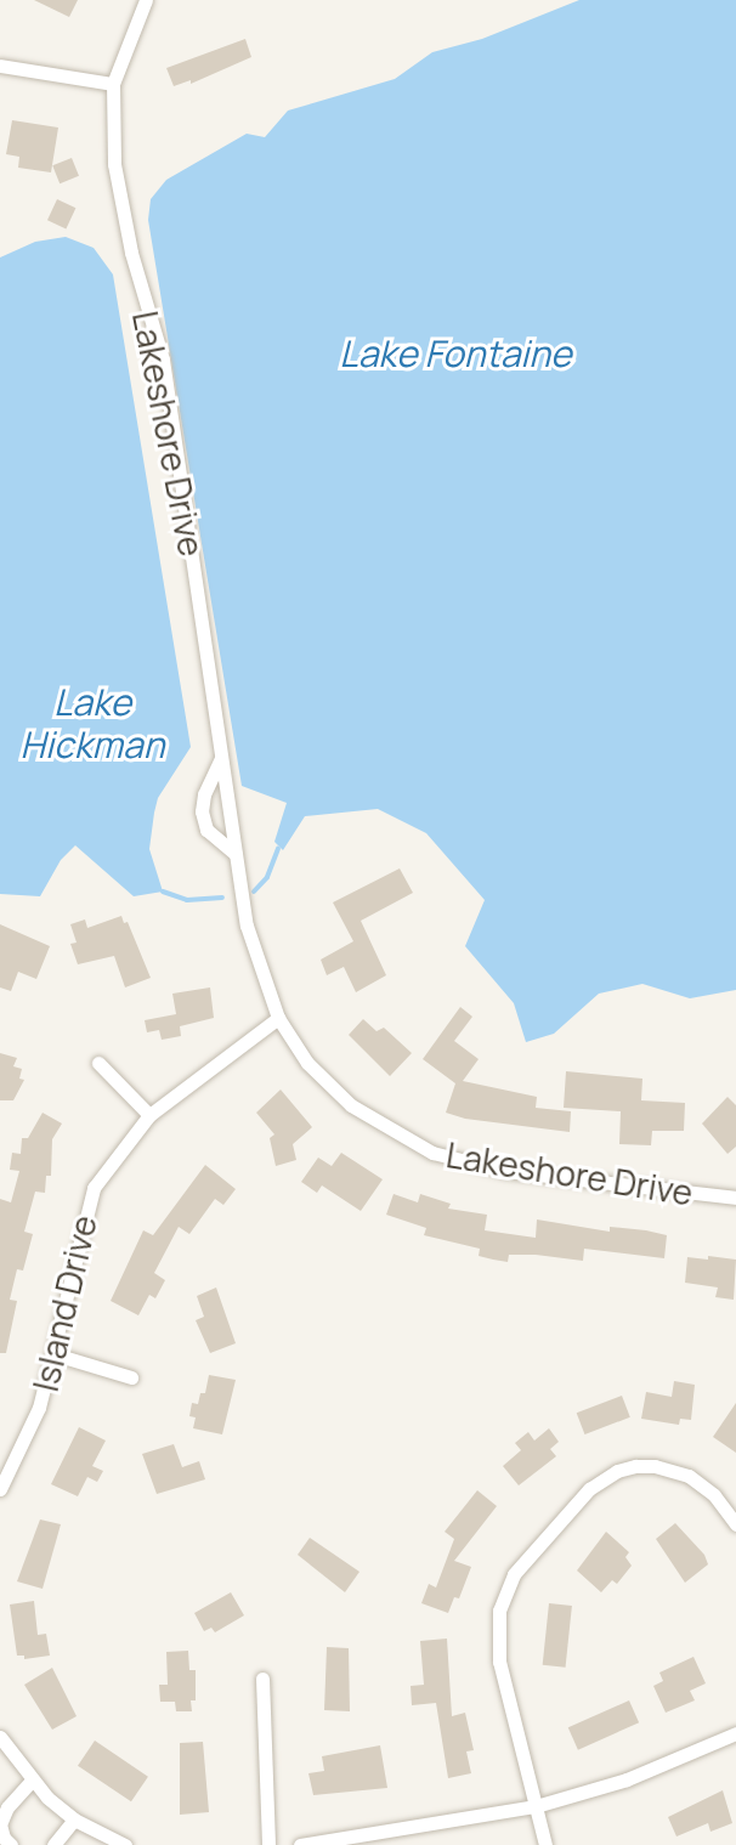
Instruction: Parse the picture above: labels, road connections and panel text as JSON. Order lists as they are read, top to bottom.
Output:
{
  "streets": {
    "street": ["Lakeshore Drive", "Island Drive"]
  },
  "crossings": [
    ["Lakeshore Drive", "Island Drive"]
  ],
  "water": ["Lake Fontaine", "Lake Hickman"]
}
